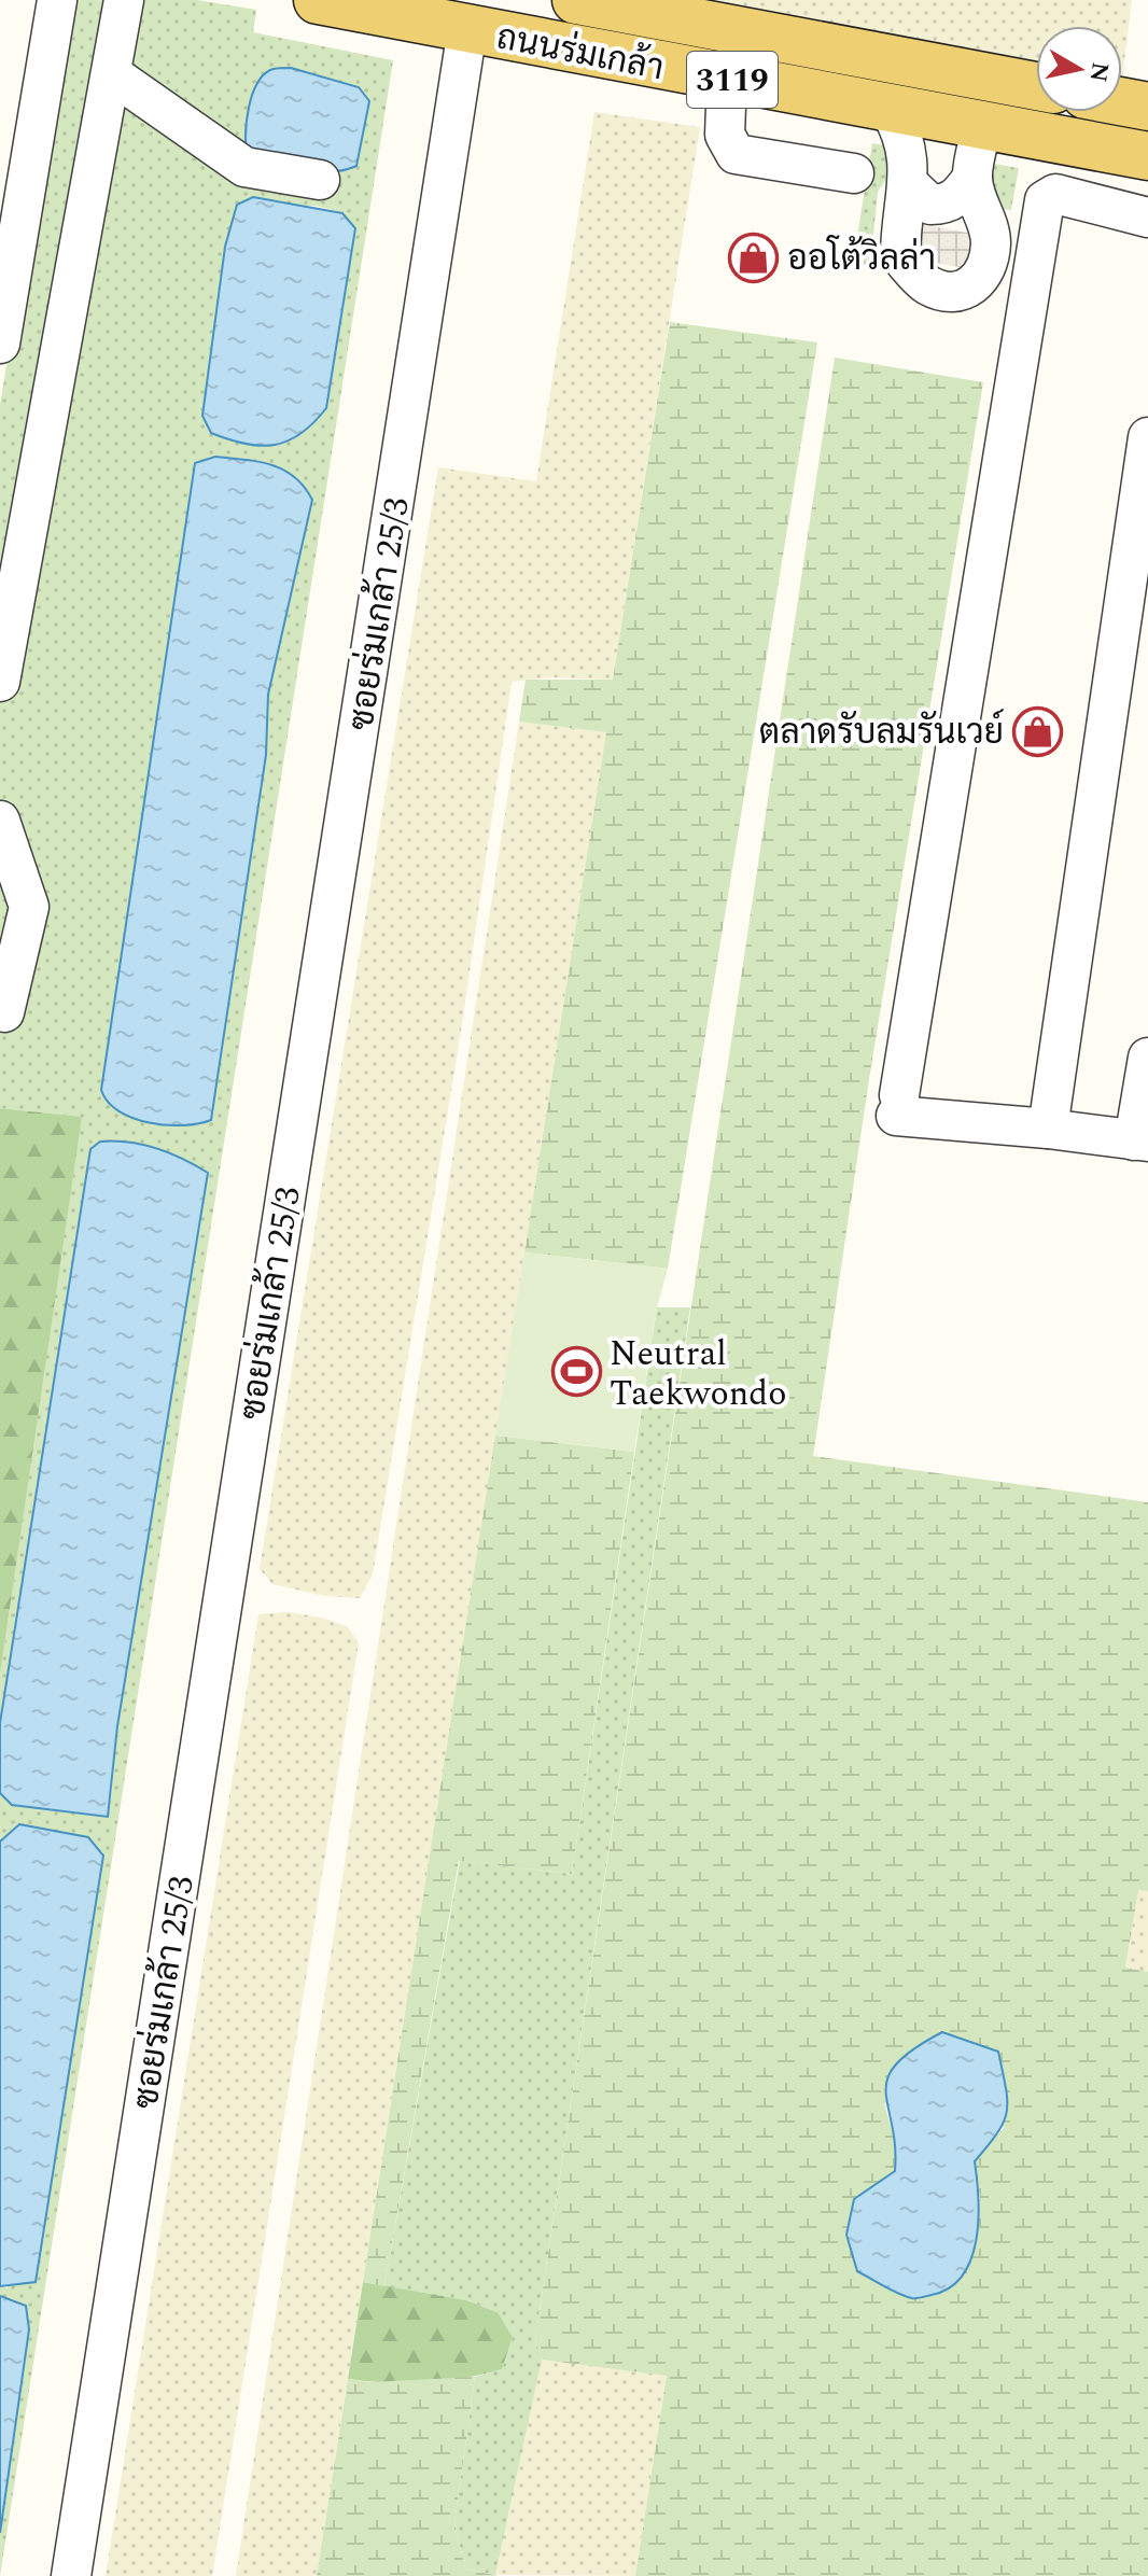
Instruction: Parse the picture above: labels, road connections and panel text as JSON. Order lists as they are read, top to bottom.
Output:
{
  "streets": {
    "main road": ["ถนนร่มเกล้า", "3119"],
    "street": ["ซอยร่มเกล้า 25/3"]
  },
  "crossings": [
    ["ถนนร่มเกล้า", "ซอยร่มเกล้า 25/3"]
  ],
  "places": {
    "shop": ["ออโต้วิลล่า", "ตลาดรับลมรันเวย์"],
    "sports": ["Neutral Taekwondo"]
  },
  "north": "right"
}
